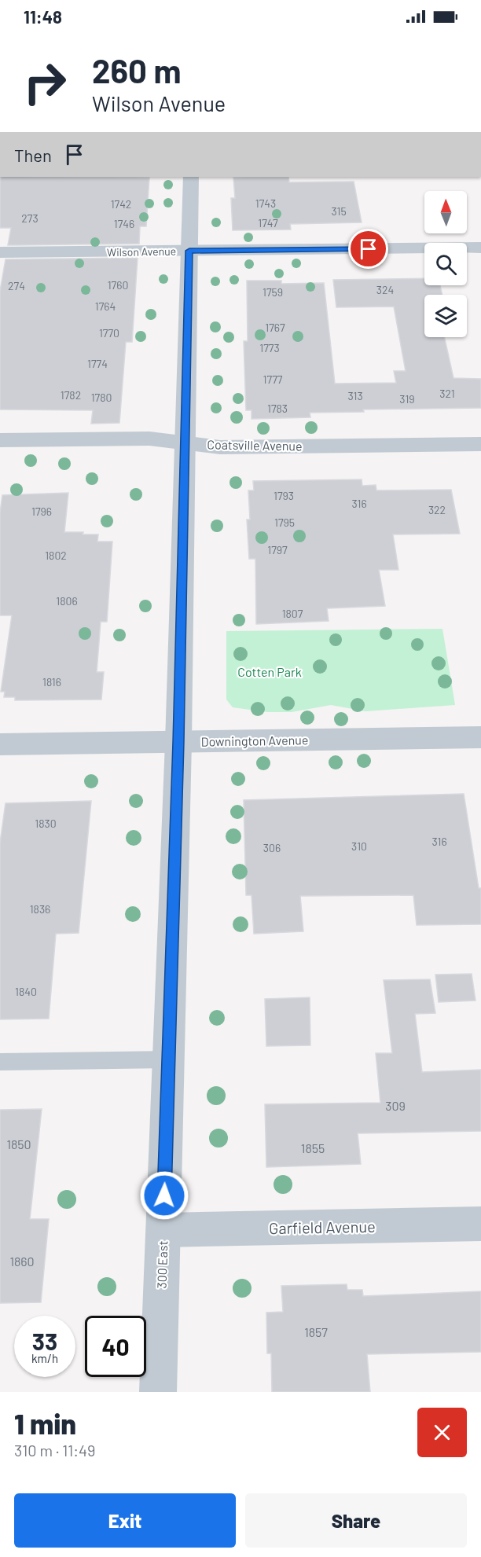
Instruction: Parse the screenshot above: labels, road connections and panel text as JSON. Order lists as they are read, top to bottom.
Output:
{
  "streets": {
    "street": [
      "Wilson Avenue",
      "Coatsville Avenue",
      "Downington Avenue",
      "Garfield Avenue",
      "300 East"
    ]
  },
  "crossings": [
    ["Wilson Avenue", "300 East"],
    ["Coatsville Avenue", "300 East"],
    ["Downington Avenue", "300 East"],
    ["Garfield Avenue", "300 East"]
  ],
  "parks": ["Cotten Park"],
  "house_numbers": [
    "1743",
    "1742",
    "315",
    "273",
    "1747",
    "1746",
    "1760",
    "274",
    "324",
    "1759",
    "1764",
    "1767",
    "1770",
    "1773",
    "1774",
    "1777",
    "321",
    "1782",
    "313",
    "1780",
    "319",
    "1783",
    "1793",
    "316",
    "322",
    "1796",
    "1795",
    "1797",
    "1802",
    "1806",
    "1807",
    "1816",
    "1830",
    "316",
    "310",
    "306",
    "1836",
    "1840",
    "309",
    "1850",
    "1855",
    "1860",
    "1857"
  ],
  "north": "top",
  "page": {
    "status": "11:48",
    "turn": ["260 m", "Wilson Avenue"],
    "then": "Then",
    "speed": "33 km/h",
    "limit": "40",
    "heading": ["1 min", "310 m · 11:49"],
    "buttons": ["Exit", "Share"]
  }
}
